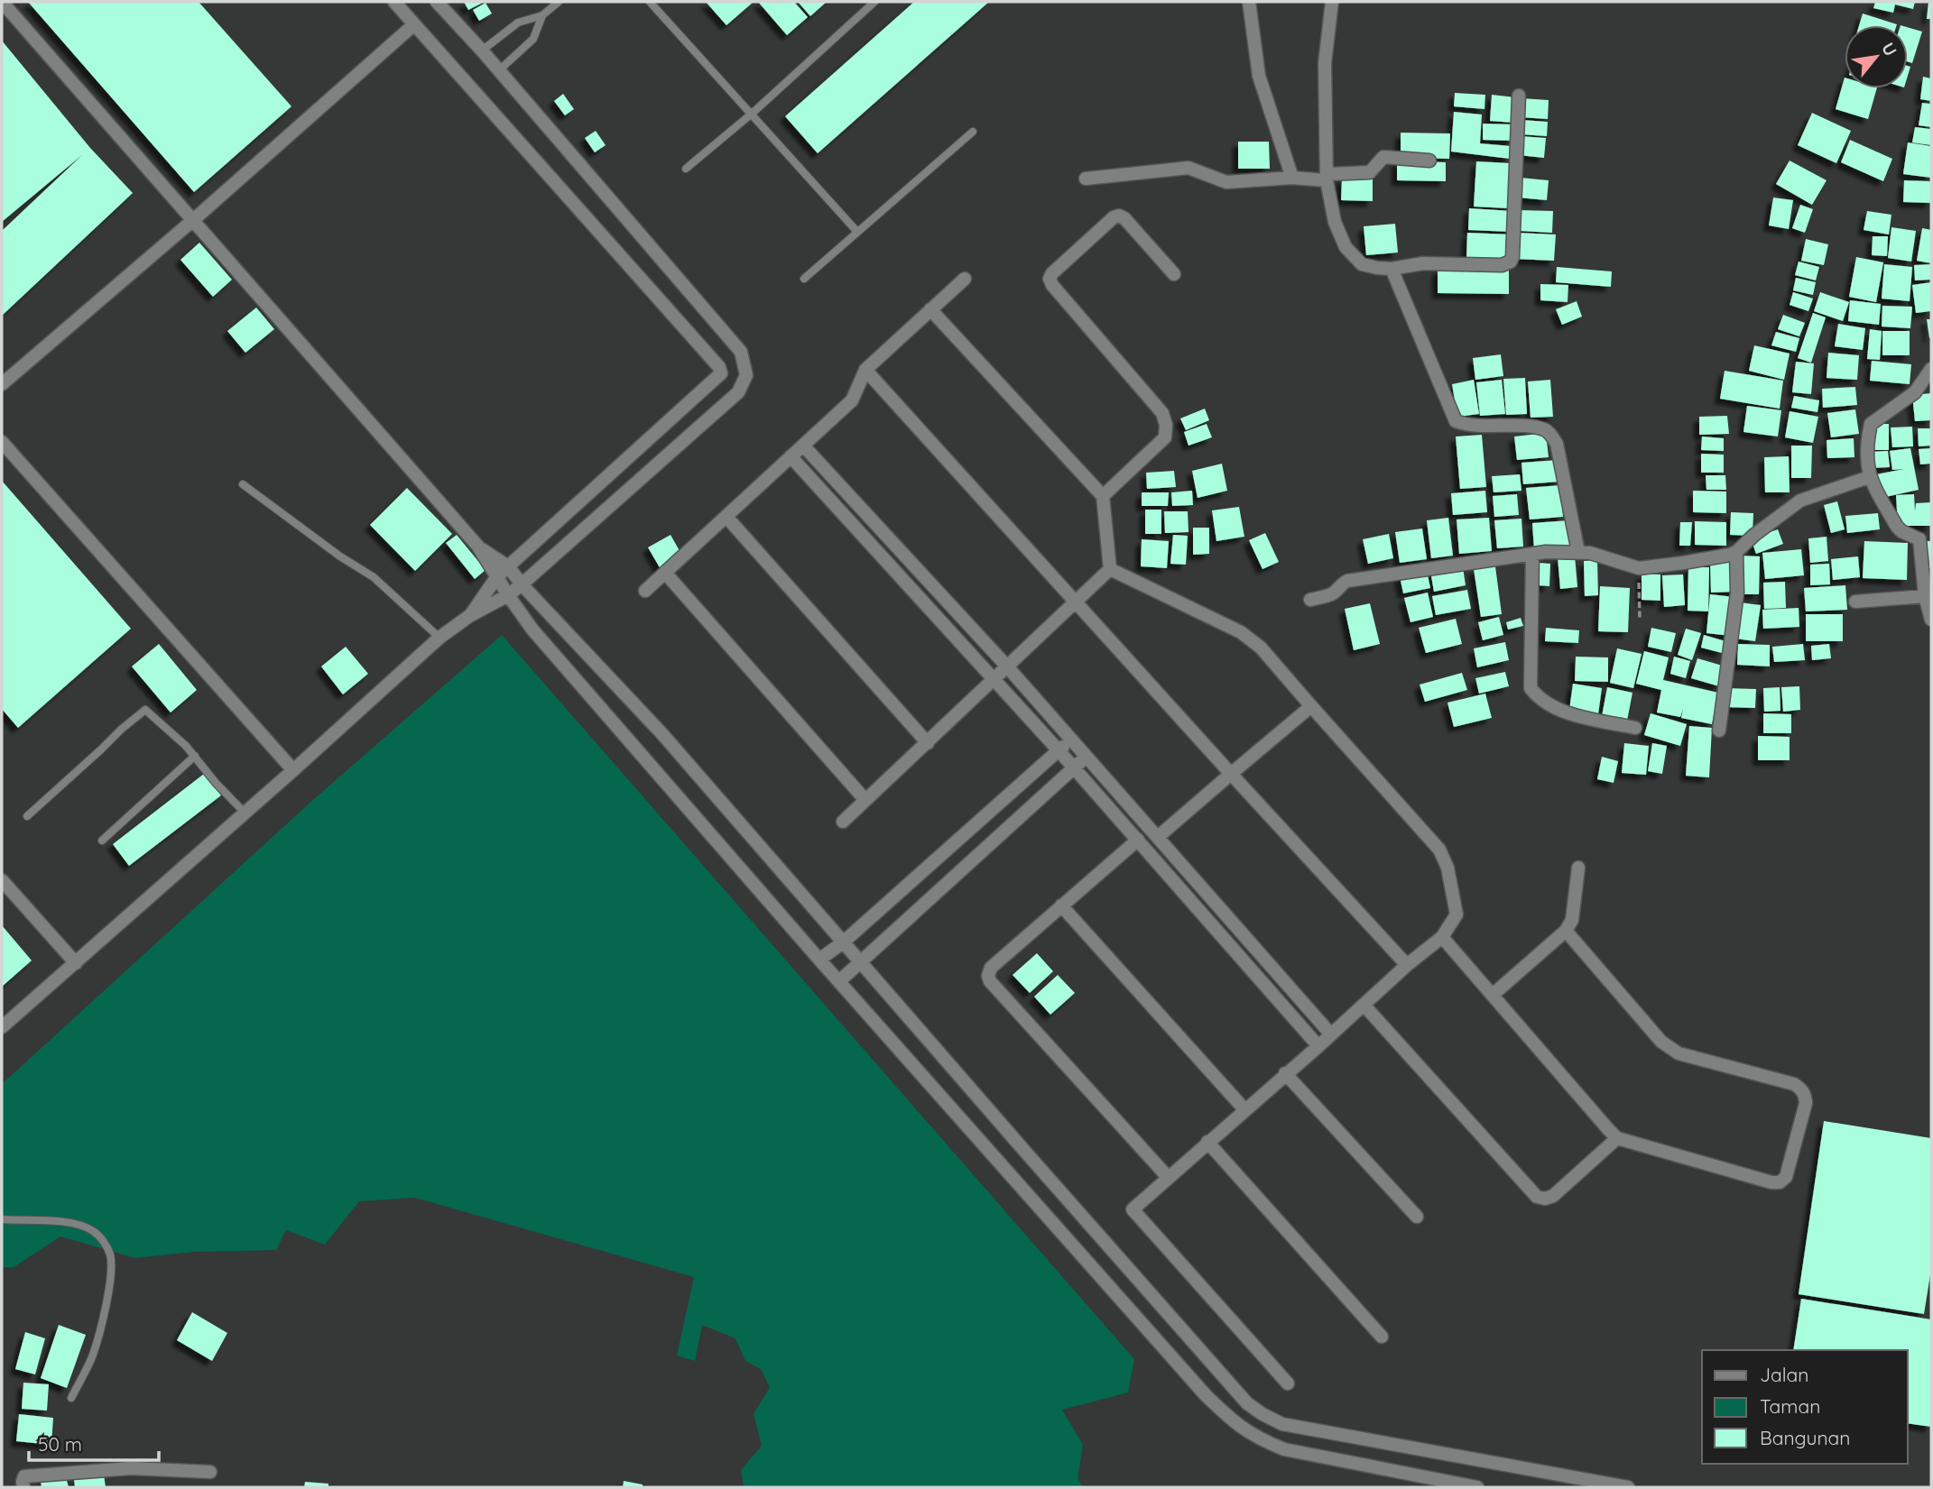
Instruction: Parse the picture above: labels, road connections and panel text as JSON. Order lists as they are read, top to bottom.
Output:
{
  "legend": ["Jalan", "Taman", "Bangunan"],
  "scale_bar": "50 m",
  "north": "top right"
}
